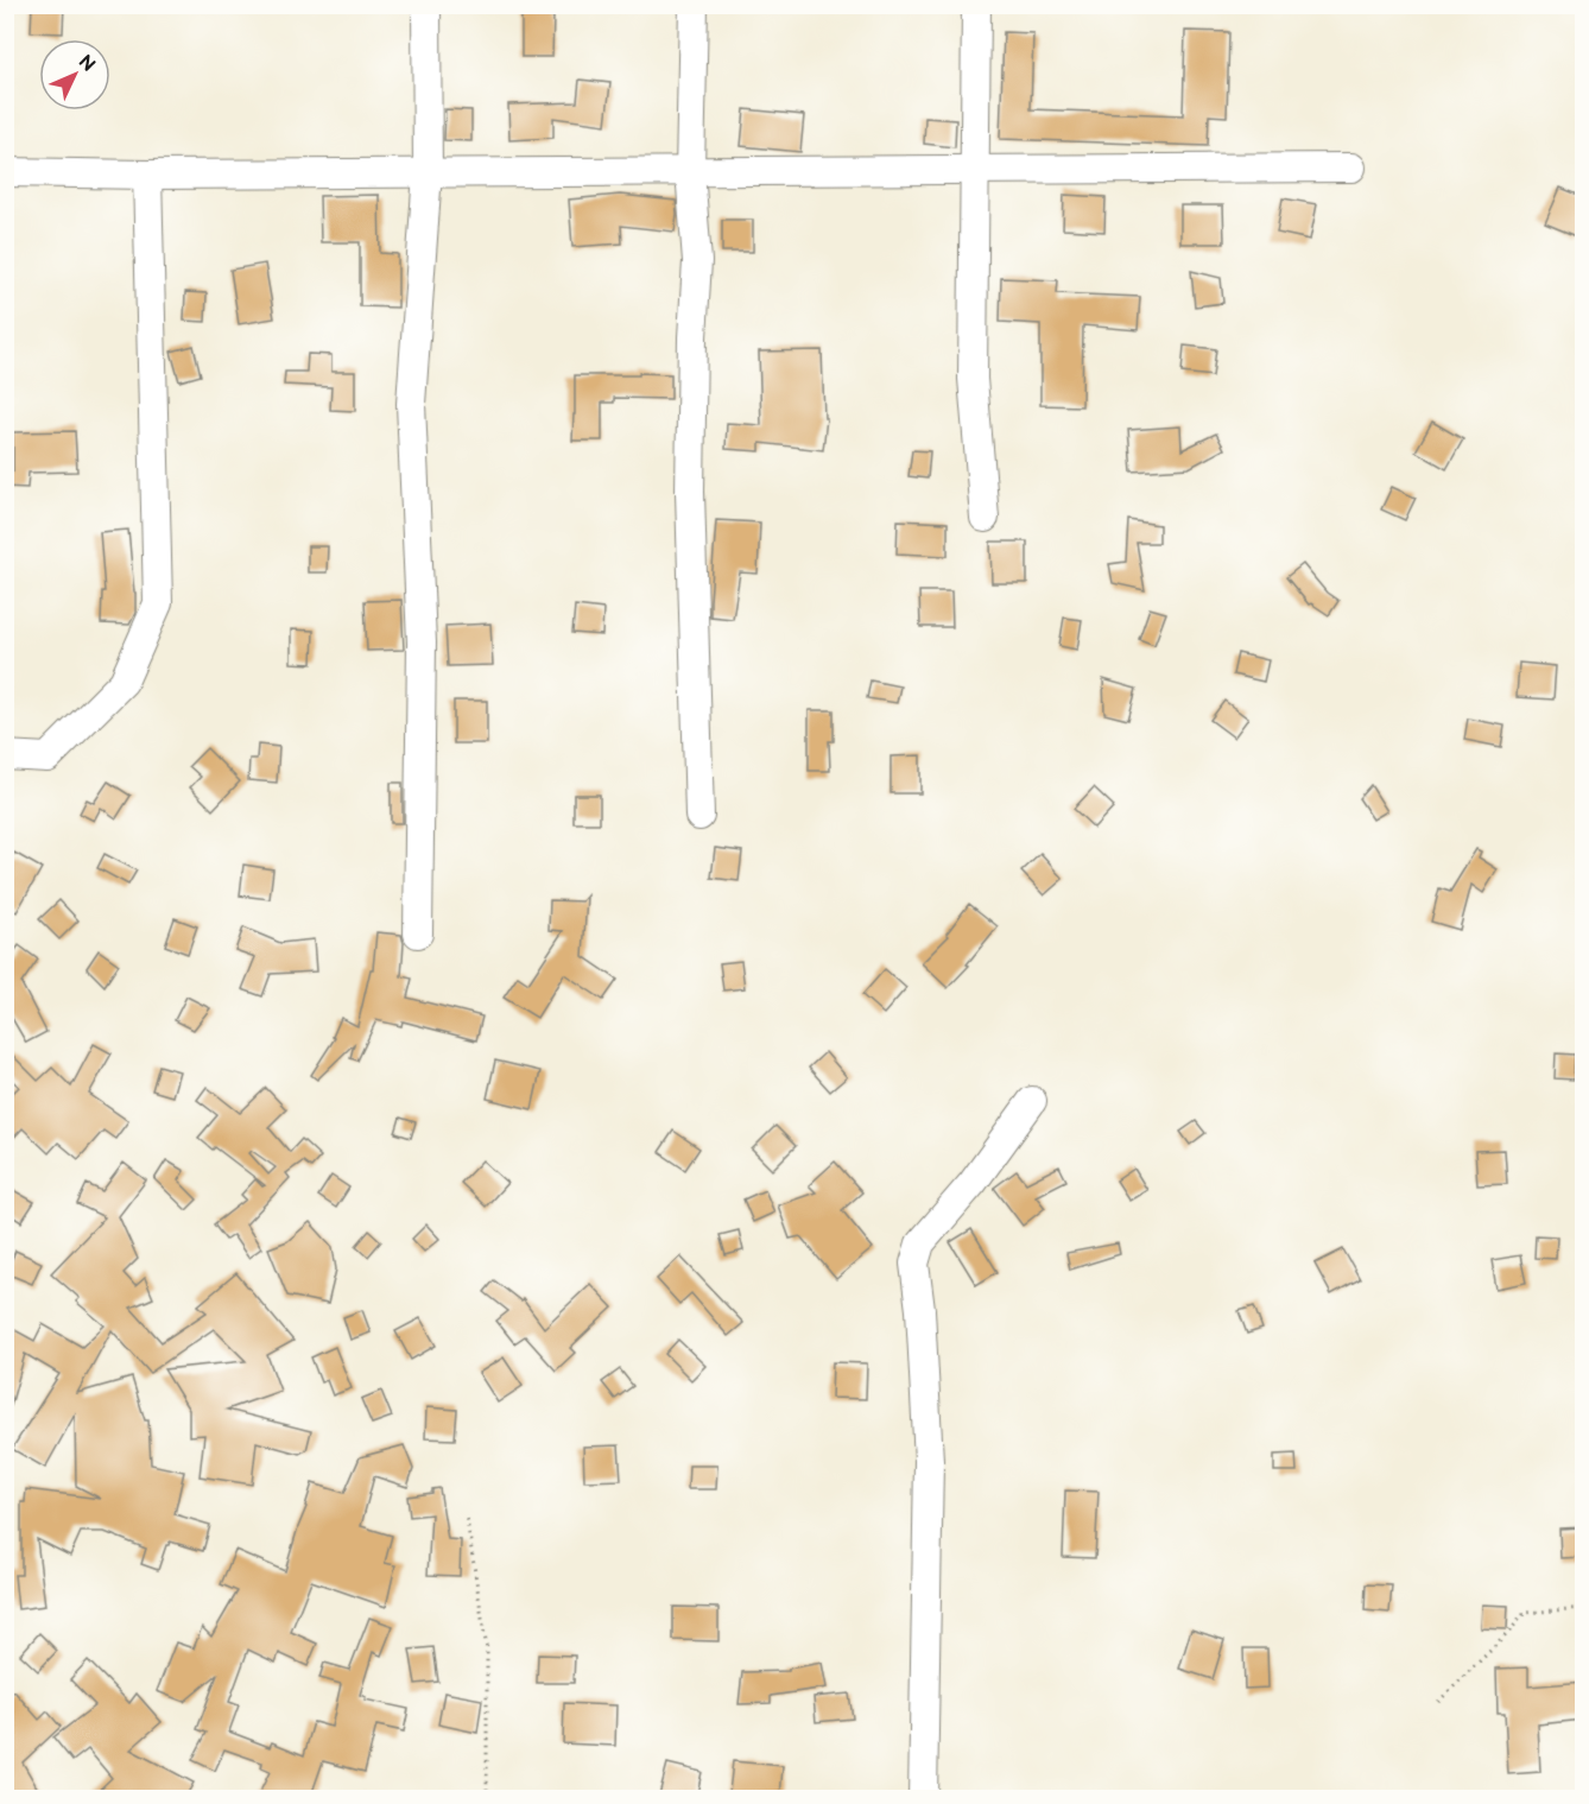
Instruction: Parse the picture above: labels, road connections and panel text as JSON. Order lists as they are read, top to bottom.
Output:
{
  "north": "top right"
}
